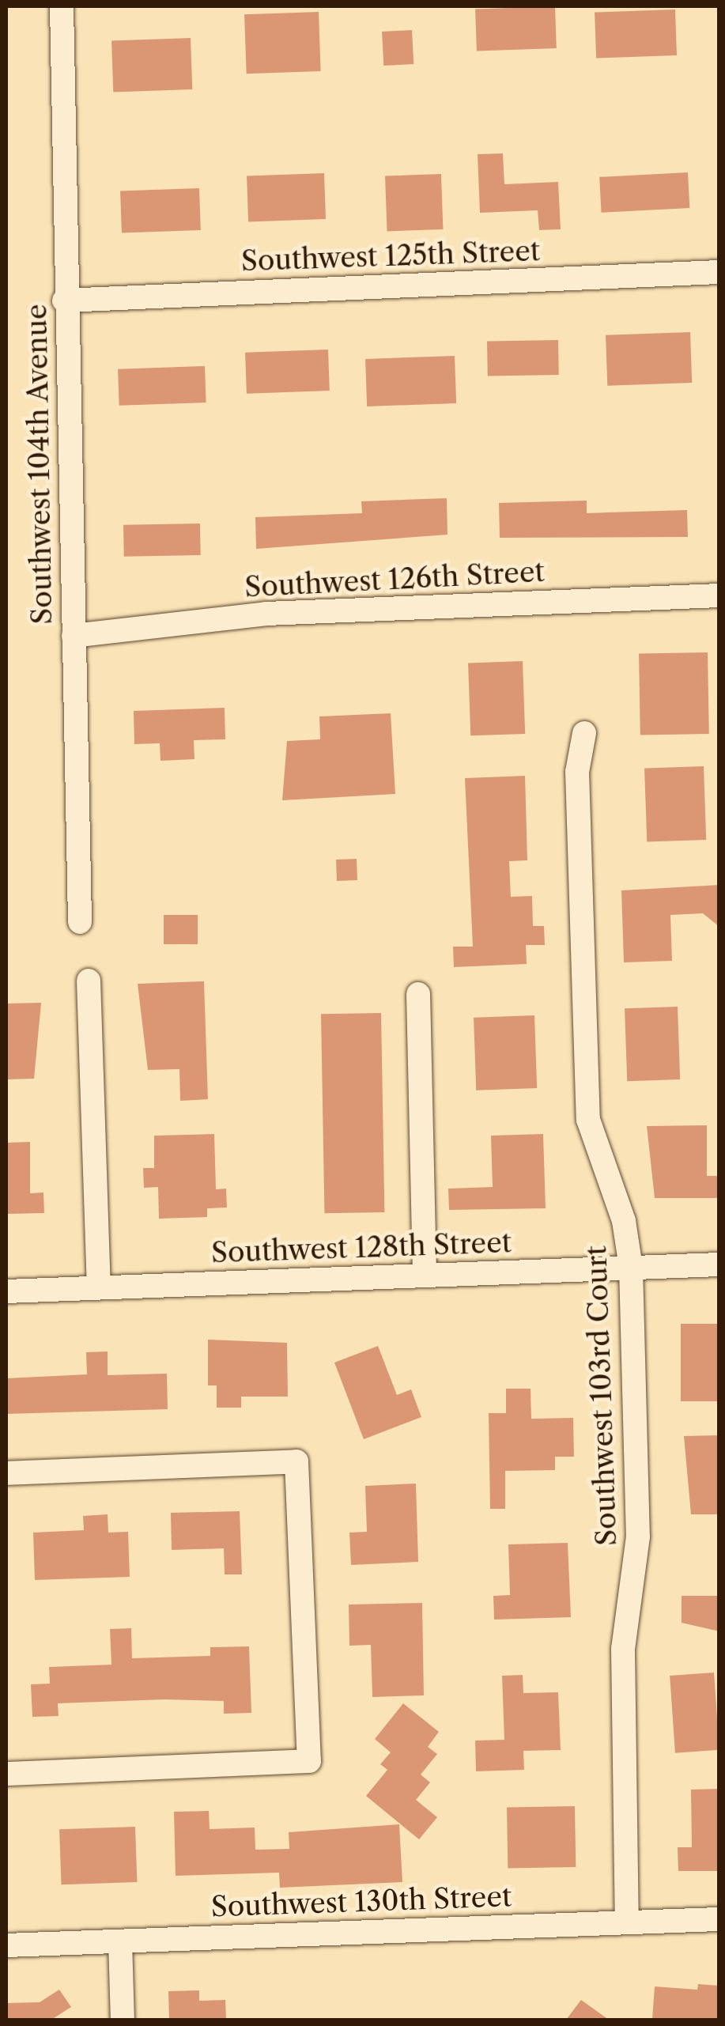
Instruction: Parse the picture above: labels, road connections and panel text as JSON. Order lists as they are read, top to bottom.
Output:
{
  "streets": {
    "street": [
      "Southwest 125th Street",
      "Southwest 104th Avenue",
      "Southwest 126th Street",
      "Southwest 128th Street",
      "Southwest 103rd Court",
      "Southwest 130th Street"
    ]
  },
  "crossings": [
    ["Southwest 125th Street", "Southwest 104th Avenue"],
    ["Southwest 104th Avenue", "Southwest 126th Street"],
    ["Southwest 128th Street", "Southwest 103rd Court"],
    ["Southwest 103rd Court", "Southwest 130th Street"]
  ]
}
